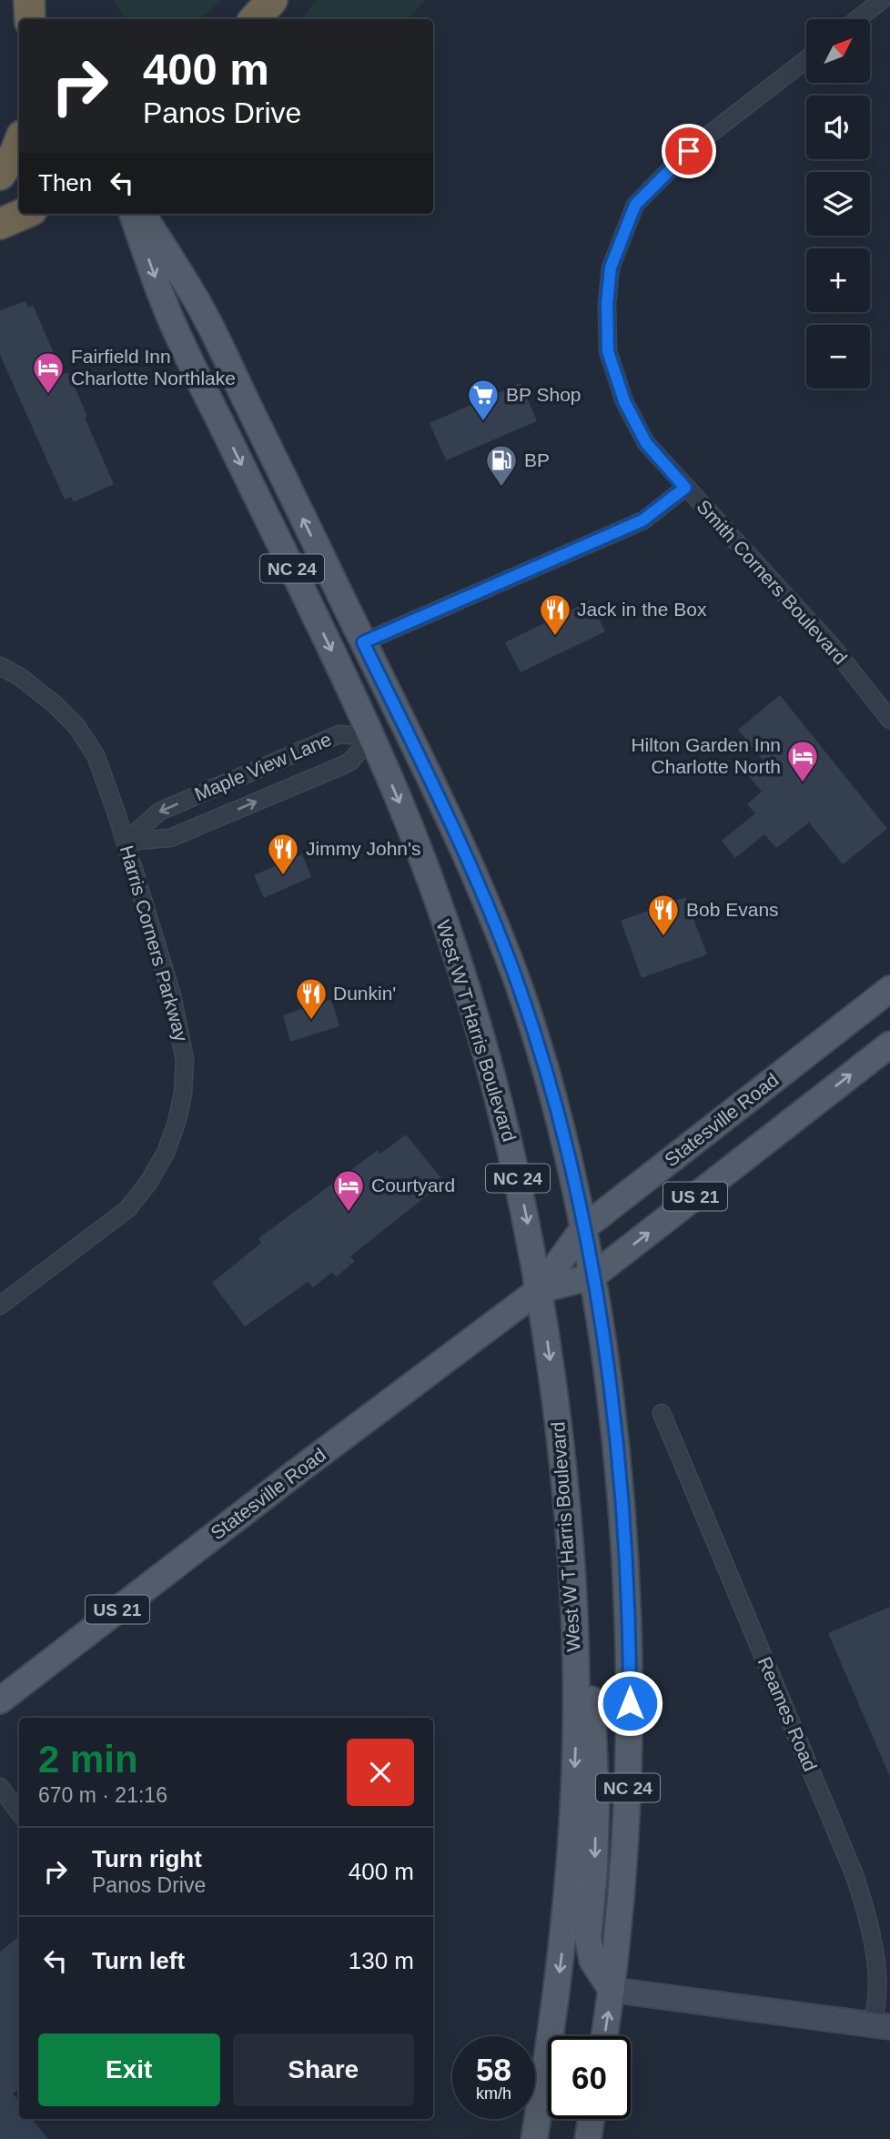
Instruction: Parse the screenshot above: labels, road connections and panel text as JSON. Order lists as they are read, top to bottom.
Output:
{
  "streets": {
    "main road": [
      "NC 24",
      "West W T Harris Boulevard",
      "Statesville Road",
      "US 21",
      "Reames Road"
    ],
    "street": ["Smith Corners Boulevard", "Maple View Lane", "Harris Corners Parkway"]
  },
  "crossings": [
    ["NC 24", "Statesville Road"],
    ["NC 24", "Reames Road"],
    ["Maple View Lane", "Harris Corners Parkway"],
    ["Maple View Lane", "West W T Harris Boulevard"],
    ["West W T Harris Boulevard", "Statesville Road"]
  ],
  "places": {
    "hotel": ["Fairfield Inn Charlotte Northlake", "Hilton Garden Inn Charlotte North", "Courtyard"],
    "supermarket": ["BP Shop"],
    "fuel station": ["BP"],
    "restaurant": [
      "Jack in the Box",
      "Jimmy John's",
      "Bob Evans",
      "Dunkin'"
    ]
  },
  "north": "top right",
  "page": {
    "map_buttons": ["+", "−"],
    "turn": ["400 m", "Panos Drive"],
    "then": "Then",
    "heading": ["2 min", "670 m · 21:16"],
    "list": [
      {
        "name": "Turn right",
        "note": "Panos Drive",
        "value": "400 m"
      },
      {
        "name": "Turn left",
        "value": "130 m"
      }
    ],
    "buttons": ["Exit", "Share"],
    "speed": "58 km/h",
    "limit": "60"
  }
}
